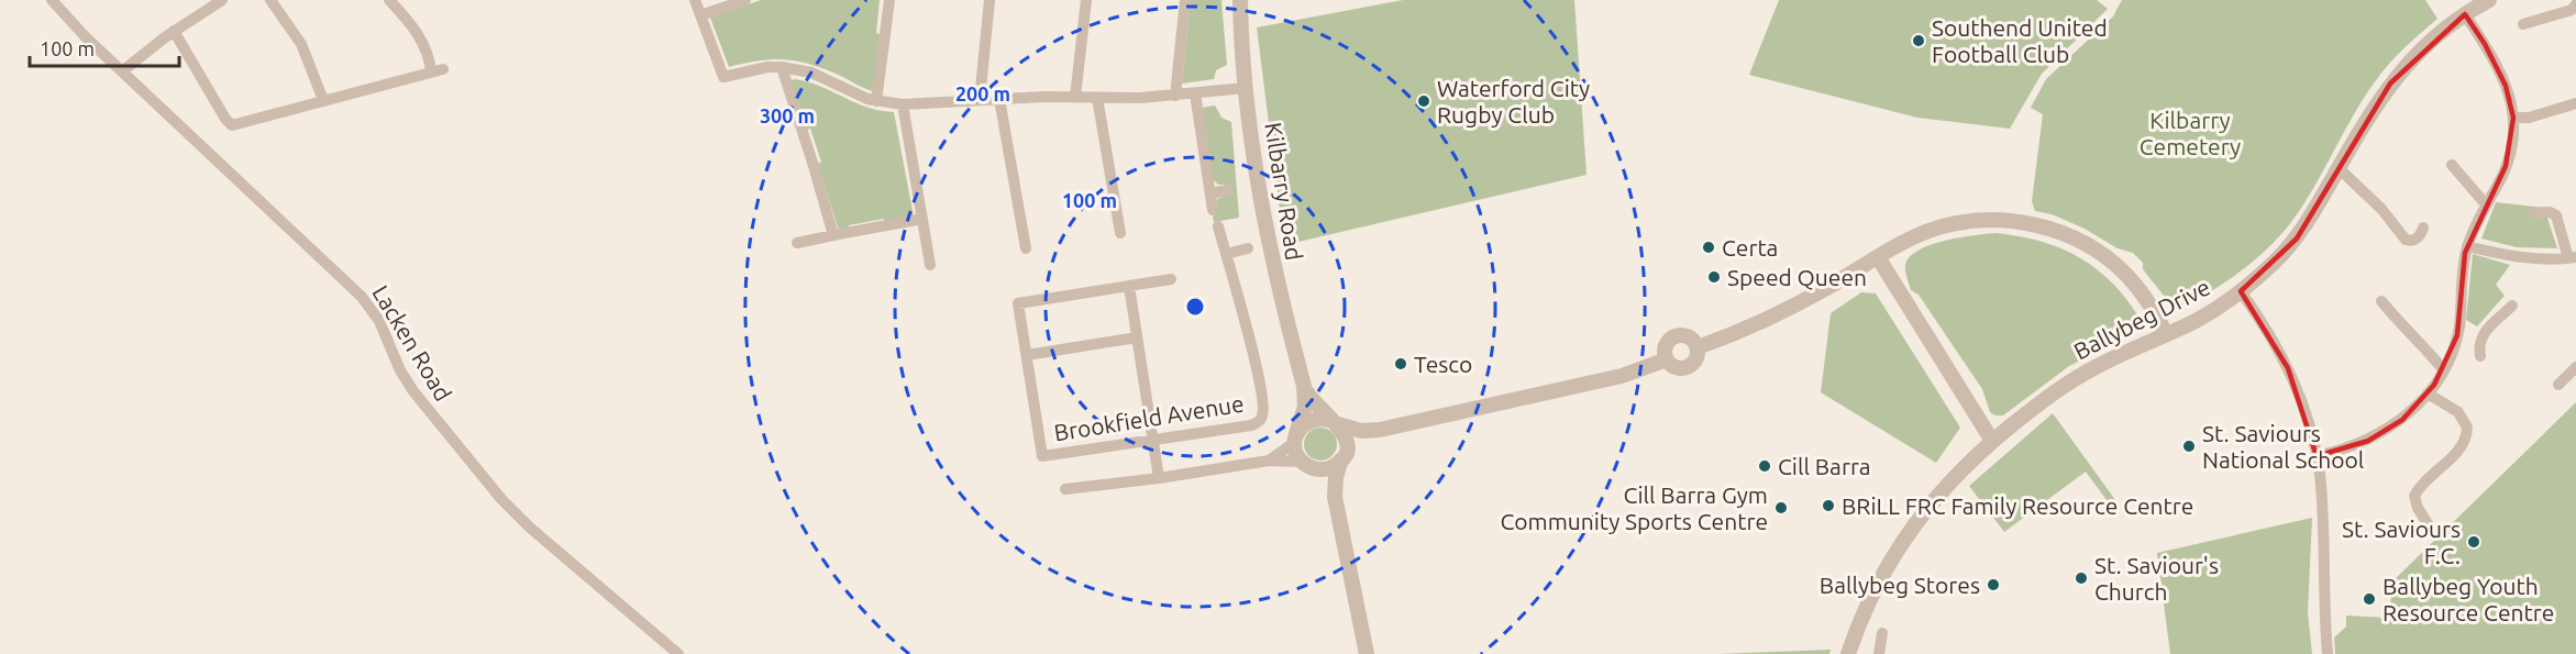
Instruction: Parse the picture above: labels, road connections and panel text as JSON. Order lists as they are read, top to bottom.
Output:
{
  "streets": {
    "street": [
      "Kilbarry Road",
      "Ballybeg Drive",
      "Lacken Road",
      "Brookfield Avenue"
    ]
  },
  "parks": ["Kilbarry Cemetery"],
  "places": [
    "Southend United Football Club",
    "Waterford City Rugby Club",
    "Certa",
    "Speed Queen",
    "Tesco",
    "St. Saviours National School",
    "Cill Barra",
    "BRiLL FRC Family Resource Centre",
    "Cill Barra Gym Community Sports Centre",
    "St. Saviours F.C.",
    "St. Saviour's Church",
    "Ballybeg Stores",
    "Ballybeg Youth Resource Centre"
  ],
  "scale_bar": "100 m",
  "rings": ["200 m", "300 m", "100 m"]
}
